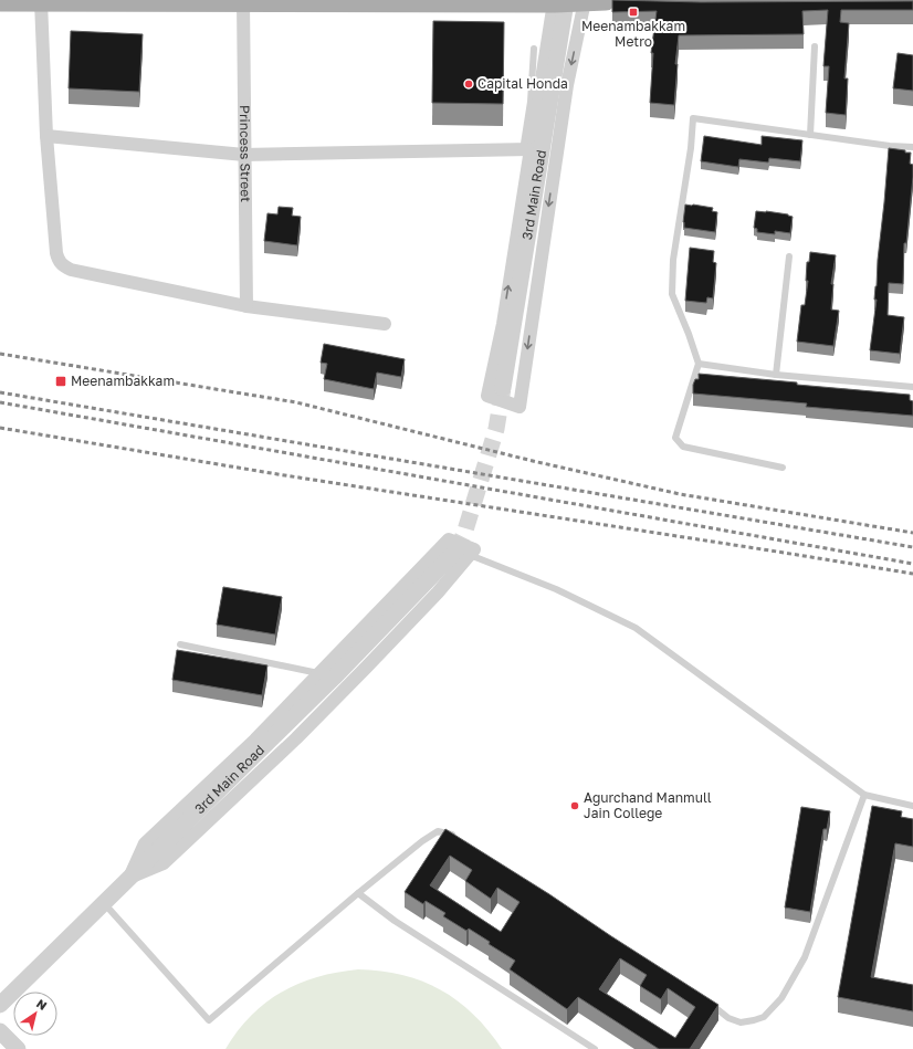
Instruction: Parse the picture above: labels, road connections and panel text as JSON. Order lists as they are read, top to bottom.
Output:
{
  "streets": {
    "street": ["Princess Street", "3rd Main Road"]
  },
  "places": {
    "transit": ["Meenambakkam Metro", "Meenambakkam"],
    "other": ["Capital Honda", "Agurchand Manmull Jain College"]
  },
  "north": "top right"
}
